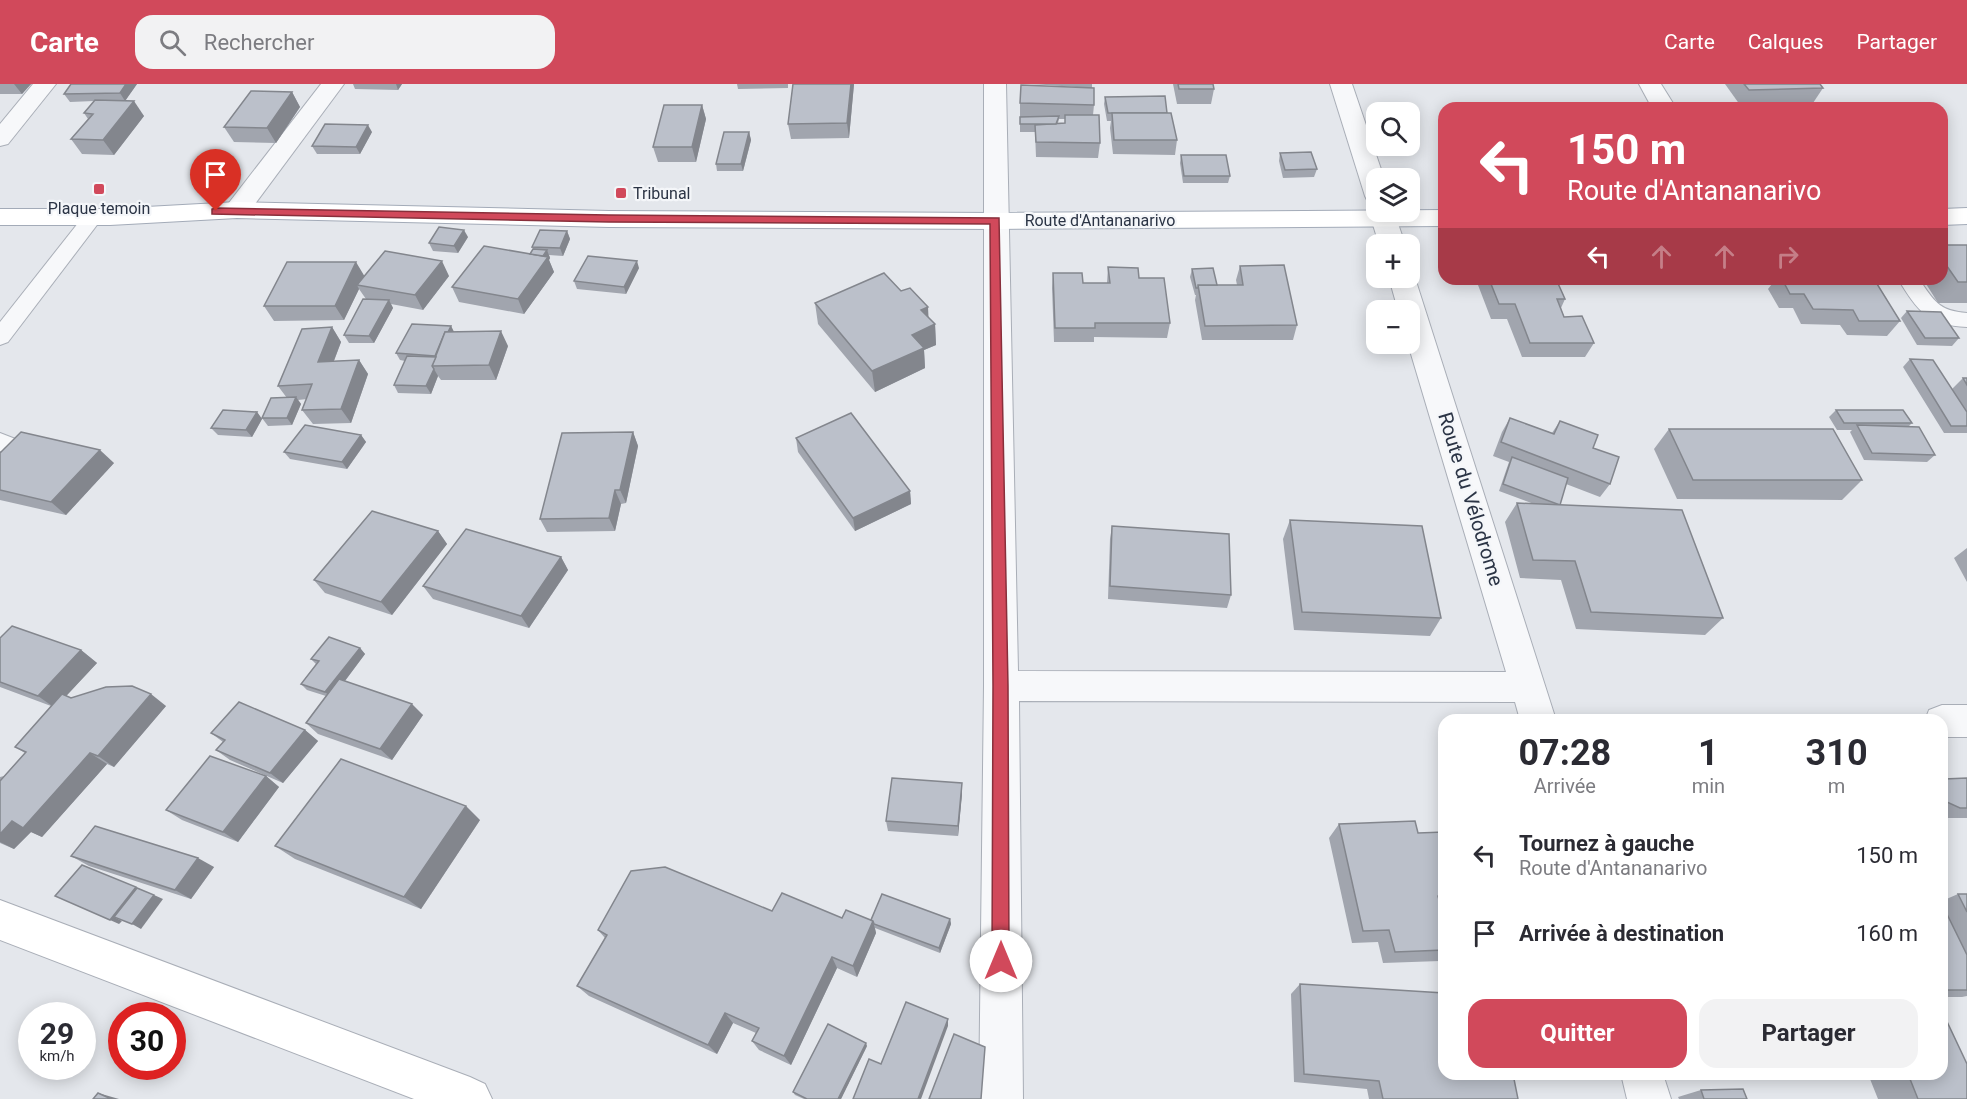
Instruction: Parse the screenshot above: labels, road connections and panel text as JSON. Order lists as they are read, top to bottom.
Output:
{
  "streets": {
    "main road": ["Route d'Antananarivo"],
    "street": ["Route du Vélodrome"]
  },
  "places": {
    "transit": ["Plaque temoin", "Tribunal"]
  },
  "page": {
    "header": "Carte",
    "search": "Rechercher",
    "nav": ["Carte", "Calques", "Partager"],
    "map_buttons": ["+", "−"],
    "turn": ["150 m", "Route d'Antananarivo"],
    "eta": [
      "07:28",
      "Arrivée",
      "1",
      "min",
      "310",
      "m"
    ],
    "list": [
      {
        "name": "Tournez à gauche",
        "note": "Route d'Antananarivo",
        "value": "150 m"
      },
      {
        "name": "Arrivée à destination",
        "value": "160 m"
      }
    ],
    "buttons": ["Quitter", "Partager"],
    "speed": "29 km/h",
    "limit": "30"
  }
}
